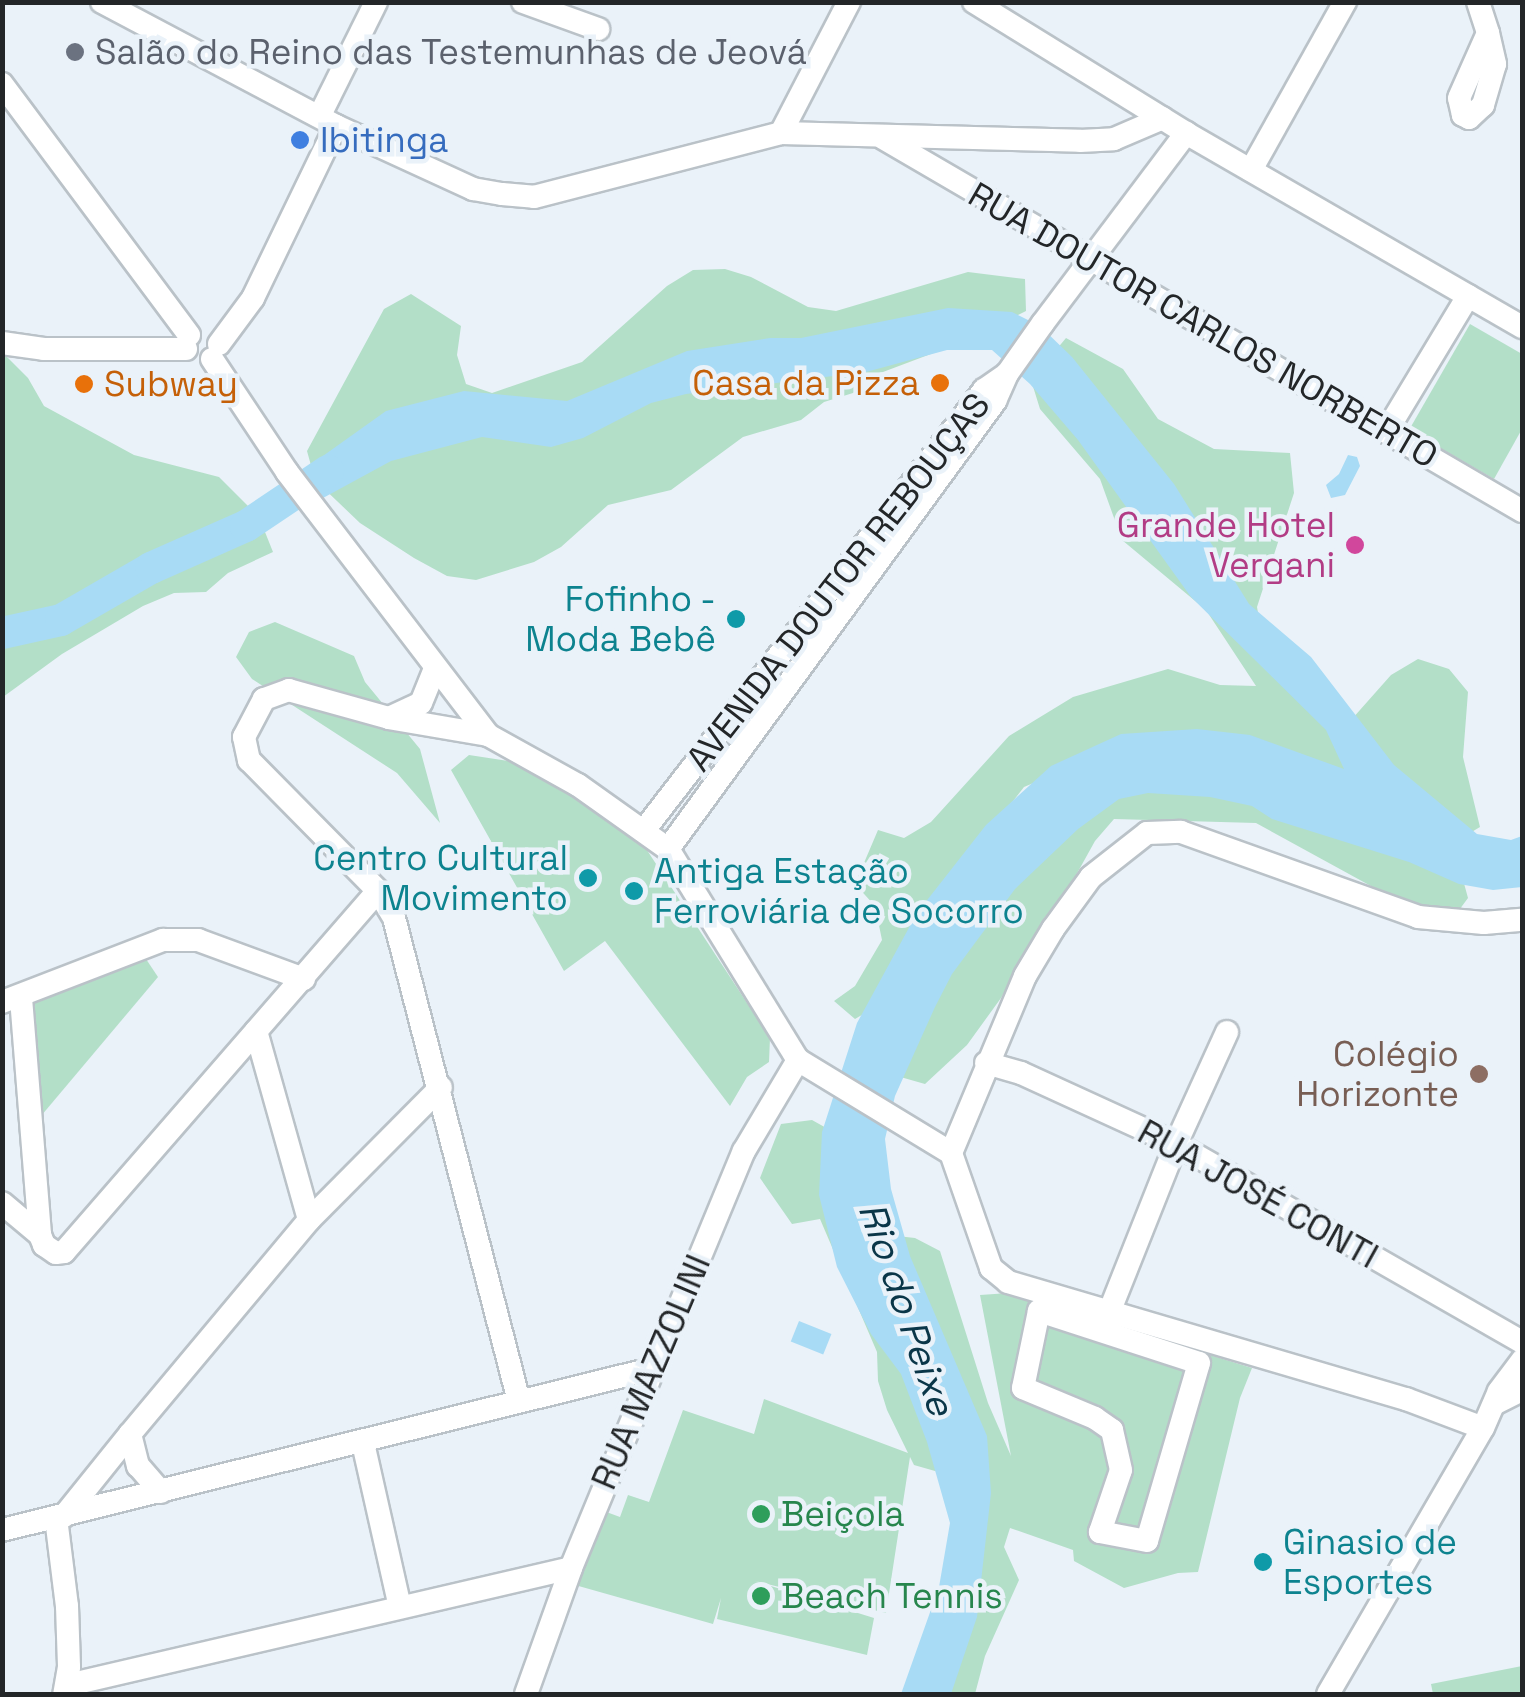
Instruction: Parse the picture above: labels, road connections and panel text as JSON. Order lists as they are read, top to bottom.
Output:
{
  "streets": {
    "street": [
      "RUA DOUTOR CARLOS NORBERTO",
      "AVENIDA DOUTOR REBOUÇAS",
      "RUA JOSÉ CONTI",
      "RUA MAZZOLINI"
    ]
  },
  "crossings": [
    ["RUA DOUTOR CARLOS NORBERTO", "AVENIDA DOUTOR REBOUÇAS"]
  ],
  "water": ["Rio do Peixe"],
  "places": [
    "Salão do Reino das Testemunhas de Jeová",
    "Ibitinga",
    "Casa da Pizza",
    "Subway",
    "Grande Hotel Vergani",
    "Fofinho - Moda Bebê",
    "Centro Cultural Movimento",
    "Antiga Estação Ferroviária de Socorro",
    "Colégio Horizonte",
    "Beiçola",
    "Ginasio de Esportes",
    "Beach Tennis"
  ]
}
